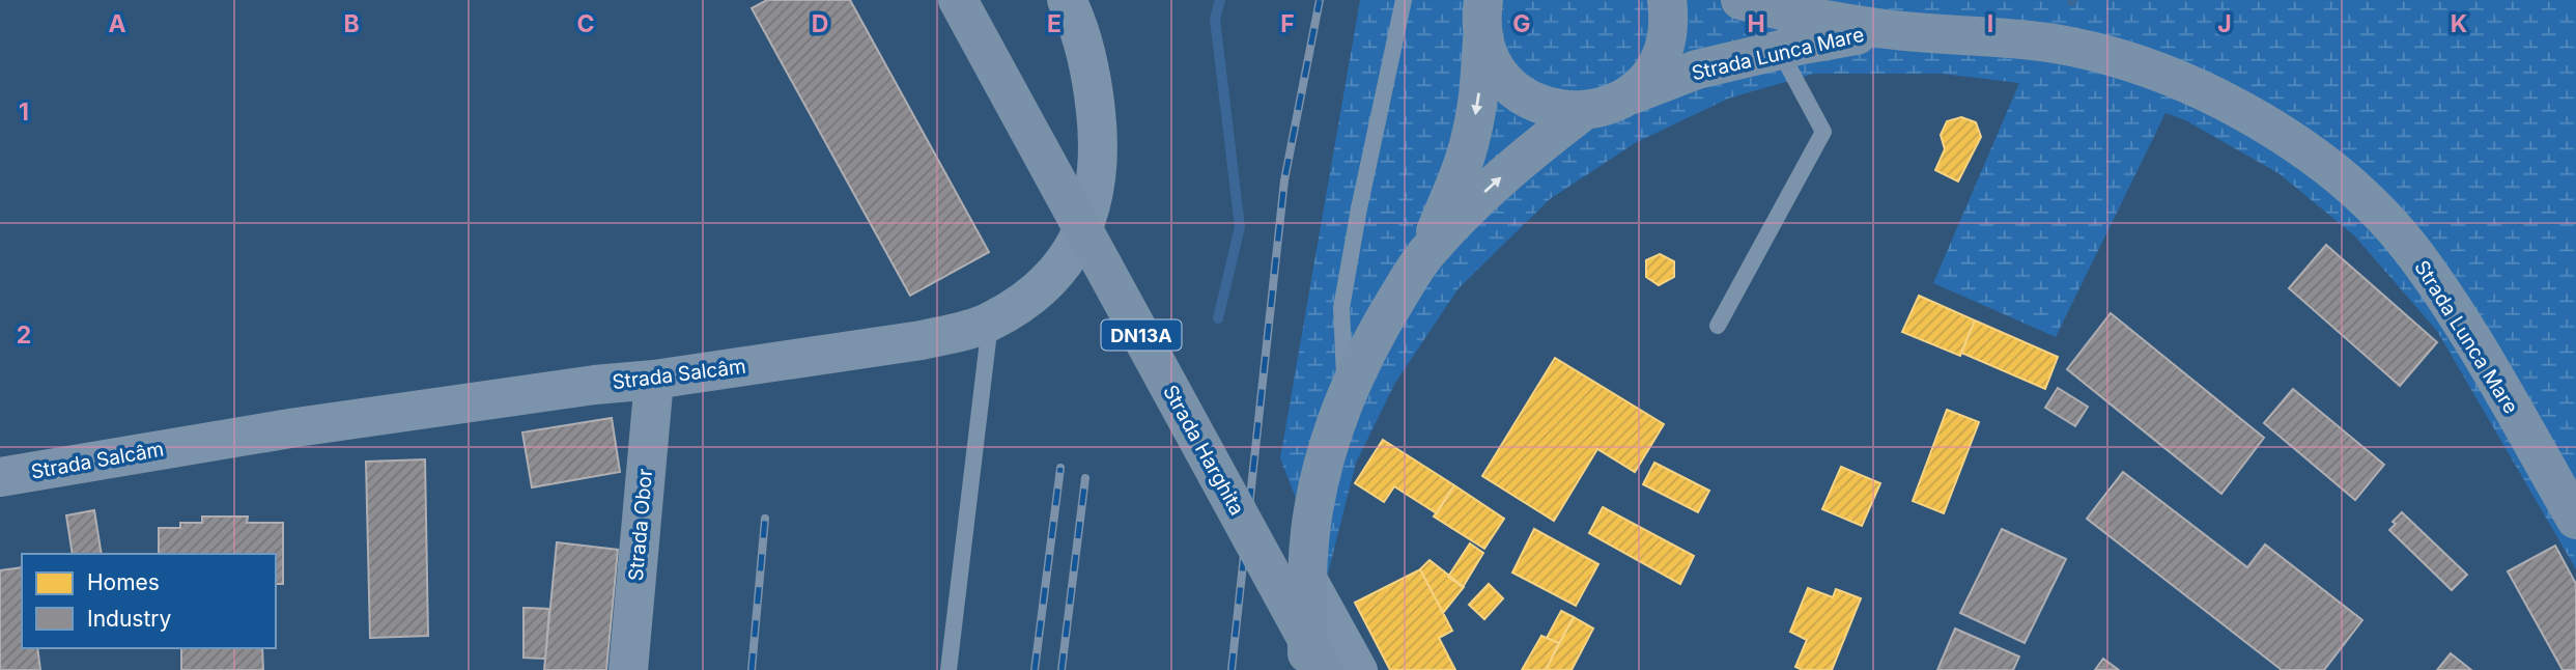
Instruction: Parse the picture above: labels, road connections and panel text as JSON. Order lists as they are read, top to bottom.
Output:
{
  "streets": {
    "main road": ["Strada Lunca Mare", "DN13A", "Strada Harghita"],
    "street": ["Strada Salcâm", "Strada Obor"]
  },
  "crossings": [
    ["Strada Salcâm", "Strada Obor"]
  ],
  "legend": ["Homes", "Industry"],
  "grid": {
    "columns": [
      "A",
      "B",
      "C",
      "D",
      "E",
      "F",
      "G",
      "H",
      "I",
      "J",
      "K"
    ],
    "rows": ["1", "2"]
  }
}
